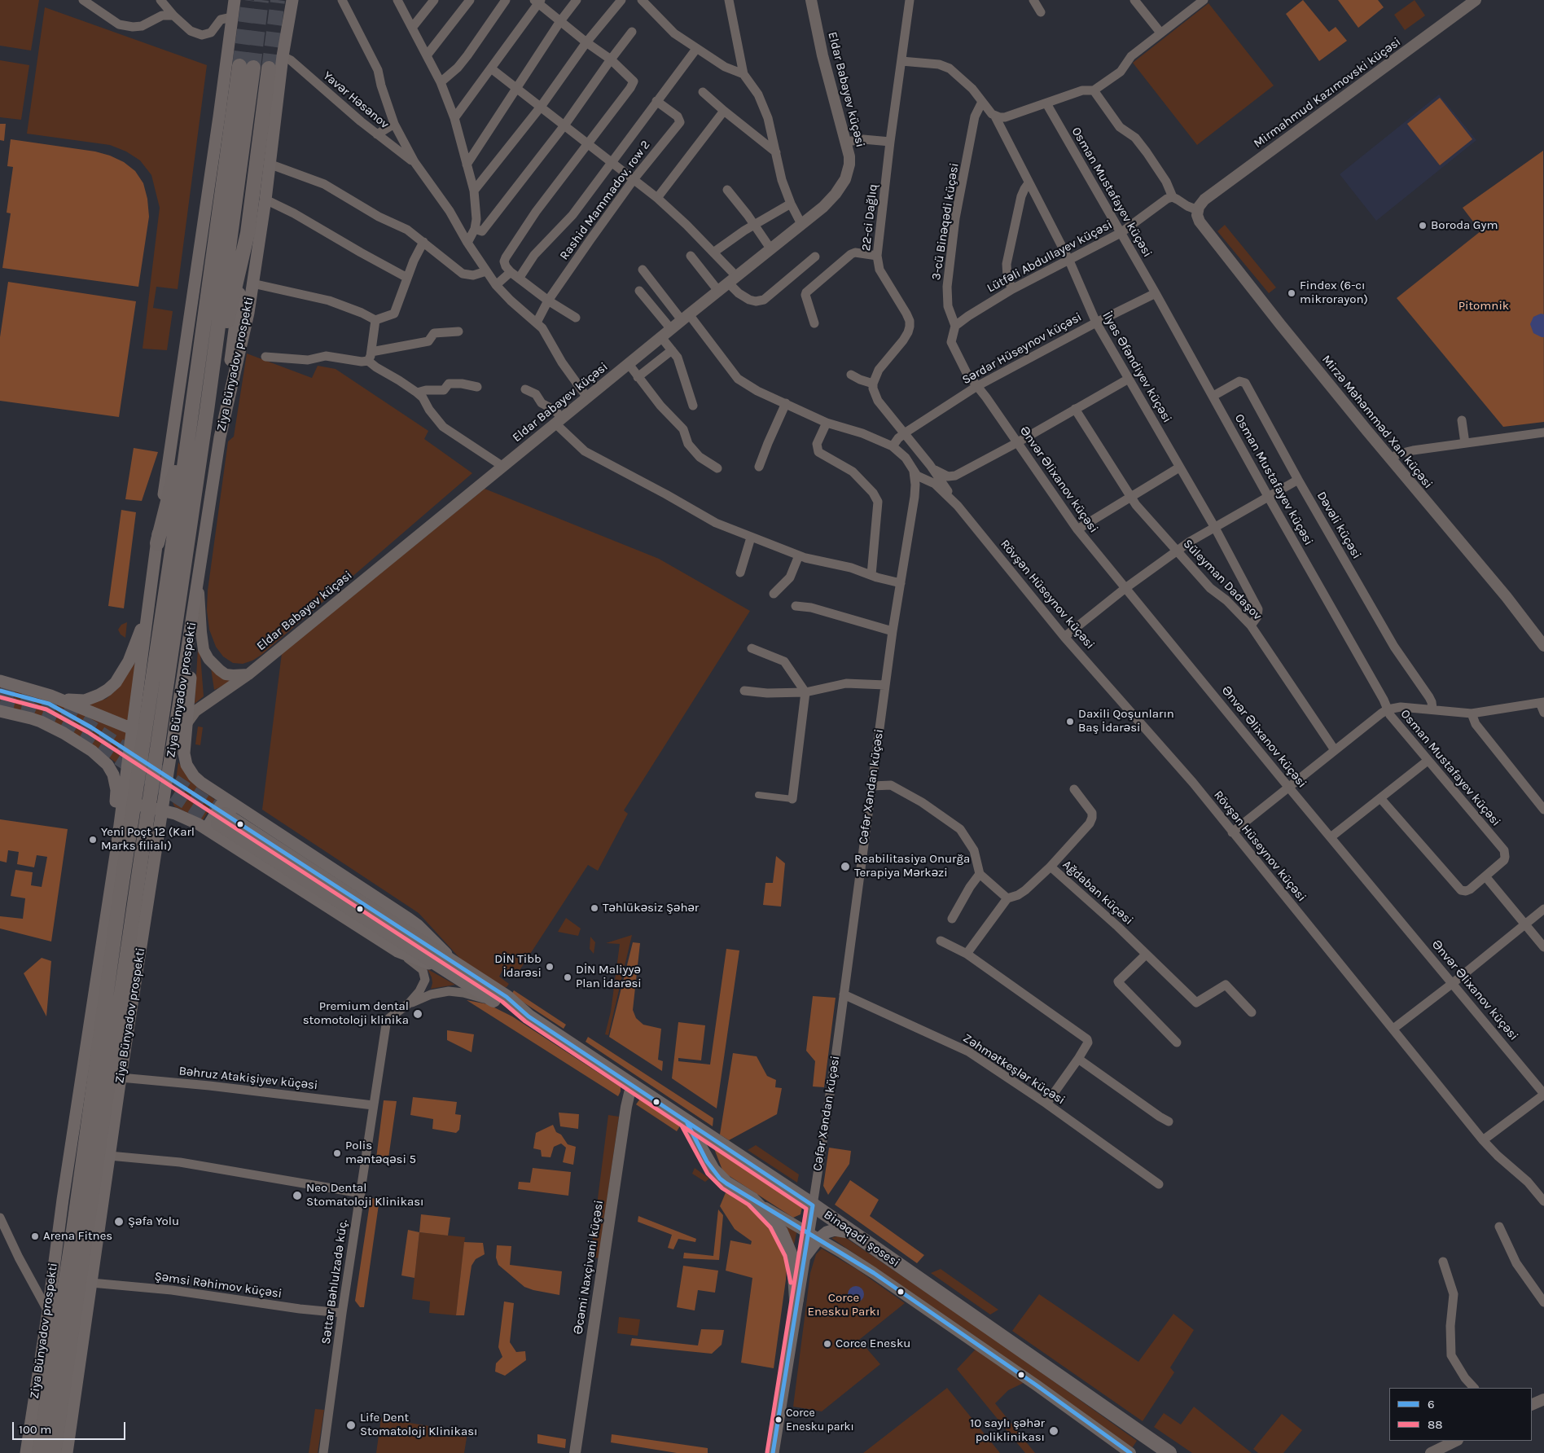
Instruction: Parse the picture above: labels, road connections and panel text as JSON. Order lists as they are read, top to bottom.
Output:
{
  "streets": {
    "main road": ["Ziya Bünyadov prospekti", "Binəqədi şosesi"],
    "street": [
      "Eldar Babayev küçəsi",
      "Mirmahmud Kazımovski küçəsi",
      "Yavər Həsənov",
      "Osman Mustafayev küçəsi",
      "Rashid Mammadov, row 2",
      "22-ci Dağlıq",
      "3-cü Binəqədi küçəsi",
      "Lütfəli Abdullayev küçəsi",
      "Sərdar Hüseynov küçəsi",
      "İlyas Əfəndiyev küçəsi",
      "Mirzə Məhəmməd Xan küçəsi",
      "Ənvər Əlixanov küçəsi",
      "Dəvəli küçəsi",
      "Süleyman Dadaşov",
      "Rövşən Hüseynov küçəsi",
      "Cəfər Xəndan küçəsi",
      "Ağdaban küçəsi",
      "Zəhmətkeşlər küçəsi",
      "Bəhruz Atakişiyev küçəsi",
      "Əcəmi Naxçivani küçəsi",
      "Səttar Bəhlulzadə küç.",
      "Şəmsi Rəhimov küçəsi"
    ]
  },
  "crossings": [
    ["Eldar Babayev küçəsi", "Ziya Bünyadov prospekti"],
    ["Mirmahmud Kazımovski küçəsi", "Mirzə Məhəmməd Xan küçəsi"],
    ["Yavər Həsənov", "Ziya Bünyadov prospekti"],
    ["Osman Mustafayev küçəsi", "Lütfəli Abdullayev küçəsi"],
    ["Osman Mustafayev küçəsi", "Sərdar Hüseynov küçəsi"],
    ["Osman Mustafayev küçəsi", "Dəvəli küçəsi"],
    ["22-ci Dağlıq", "İlyas Əfəndiyev küçəsi"],
    ["3-cü Binəqədi küçəsi", "Lütfəli Abdullayev küçəsi"],
    ["3-cü Binəqədi küçəsi", "Sərdar Hüseynov küçəsi"],
    ["3-cü Binəqədi küçəsi", "İlyas Əfəndiyev küçəsi"],
    ["3-cü Binəqədi küçəsi", "Ənvər Əlixanov küçəsi"],
    ["Lütfəli Abdullayev küçəsi", "İlyas Əfəndiyev küçəsi"],
    ["Sərdar Hüseynov küçəsi", "İlyas Əfəndiyev küçəsi"],
    ["Sərdar Hüseynov küçəsi", "Ənvər Əlixanov küçəsi"],
    ["Ziya Bünyadov prospekti", "Bəhruz Atakişiyev küçəsi"],
    ["Ziya Bünyadov prospekti", "Şəmsi Rəhimov küçəsi"],
    ["İlyas Əfəndiyev küçəsi", "Süleyman Dadaşov"],
    ["Cəfər Xəndan küçəsi", "Zəhmətkeşlər küçəsi"],
    ["Cəfər Xəndan küçəsi", "Binəqədi şosesi"],
    ["Bəhruz Atakişiyev küçəsi", "Səttar Bəhlulzadə küç."],
    ["Binəqədi şosesi", "Əcəmi Naxçivani küçəsi"],
    ["Səttar Bəhlulzadə küç.", "Şəmsi Rəhimov küçəsi"]
  ],
  "parks": ["Pitomnik", "Corce Enesku Parkı"],
  "places": [
    "Boroda Gym",
    "Findex (6-cı mikrorayon)",
    "Daxili Qoşunların Baş İdarəsi",
    "Yeni Poçt 12 (Karl Marks filialı)",
    "Reabilitasiya Onurğa Terapiya Mərkəzi",
    "Təhlükəsiz Şəhər",
    "DİN Tibb İdarəsi",
    "DİN Maliyyə Plan İdarəsi",
    "Premium dental stomotoloji klinika",
    "Polis məntəqəsi 5",
    "Neo Dental Stomatoloji Klinikası",
    "Şəfa Yolu",
    "Arena Fitnes",
    "Corce Enesku",
    "Corce Enesku parkı",
    "Life Dent Stomatoloji Klinikası",
    "10 saylı şəhər poliklinikası"
  ],
  "lines": ["transit line 6", "transit line 88"],
  "legend": ["6", "88"],
  "scale_bar": "100 m"
}
